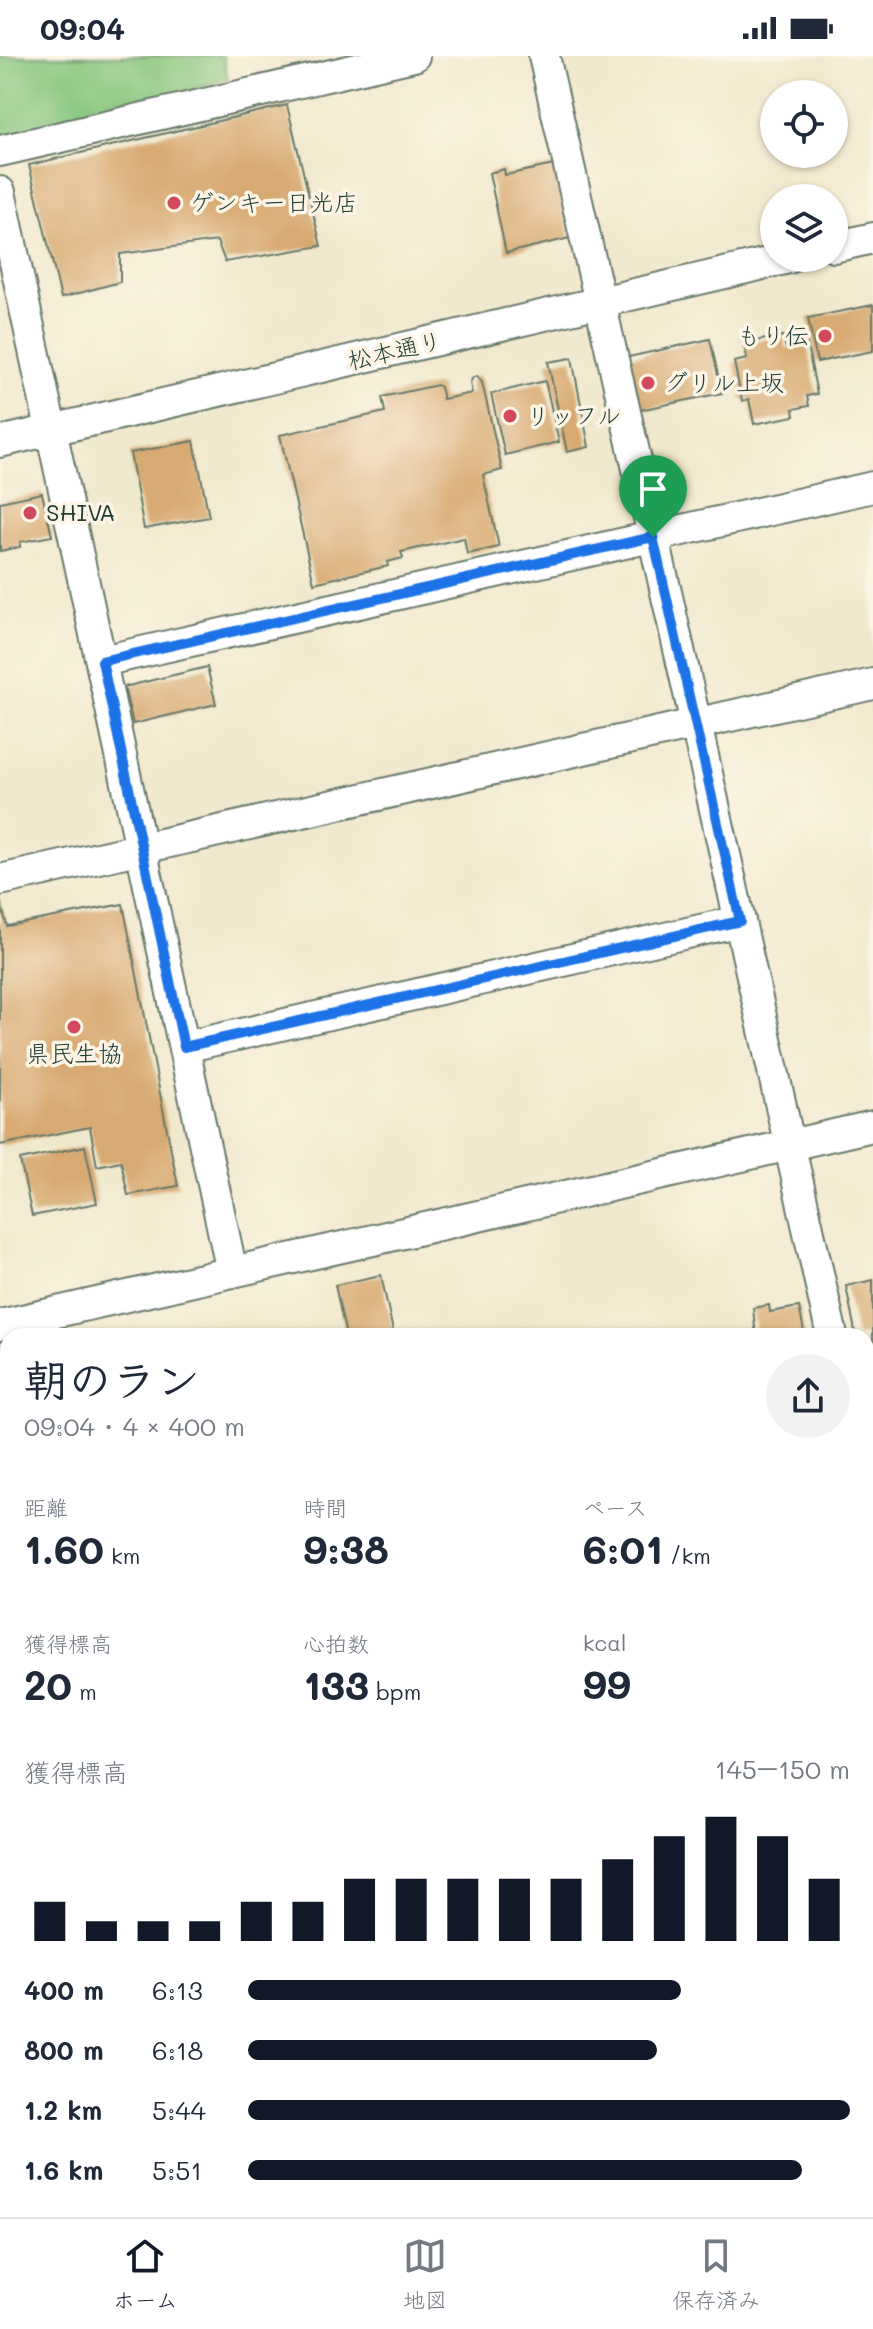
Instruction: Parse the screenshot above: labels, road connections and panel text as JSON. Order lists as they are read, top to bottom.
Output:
{
  "streets": {
    "street": ["松本通り"]
  },
  "places": [
    "ゲンキー日光店",
    "もり伝",
    "グリル上坂",
    "リッフル",
    "SHIVA",
    "県民生協"
  ],
  "page": {
    "status": "09:04",
    "heading": ["朝のラン", "09:04 · 4 × 400 m"],
    "stats": [
      ["距離", "1.60 km"],
      ["時間", "9:38"],
      ["ペース", "6:01 /km"],
      ["獲得標高", "20 m"],
      ["心拍数", "133 bpm"],
      ["kcal", "99"]
    ],
    "chart": ["獲得標高", "145–150 m"],
    "list": [
      {
        "name": "400 m",
        "note": "6:13"
      },
      {
        "name": "800 m",
        "note": "6:18"
      },
      {
        "name": "1.2 km",
        "note": "5:44"
      },
      {
        "name": "1.6 km",
        "note": "5:51"
      }
    ],
    "tabs": ["ホーム", "地図", "保存済み"]
  }
}
